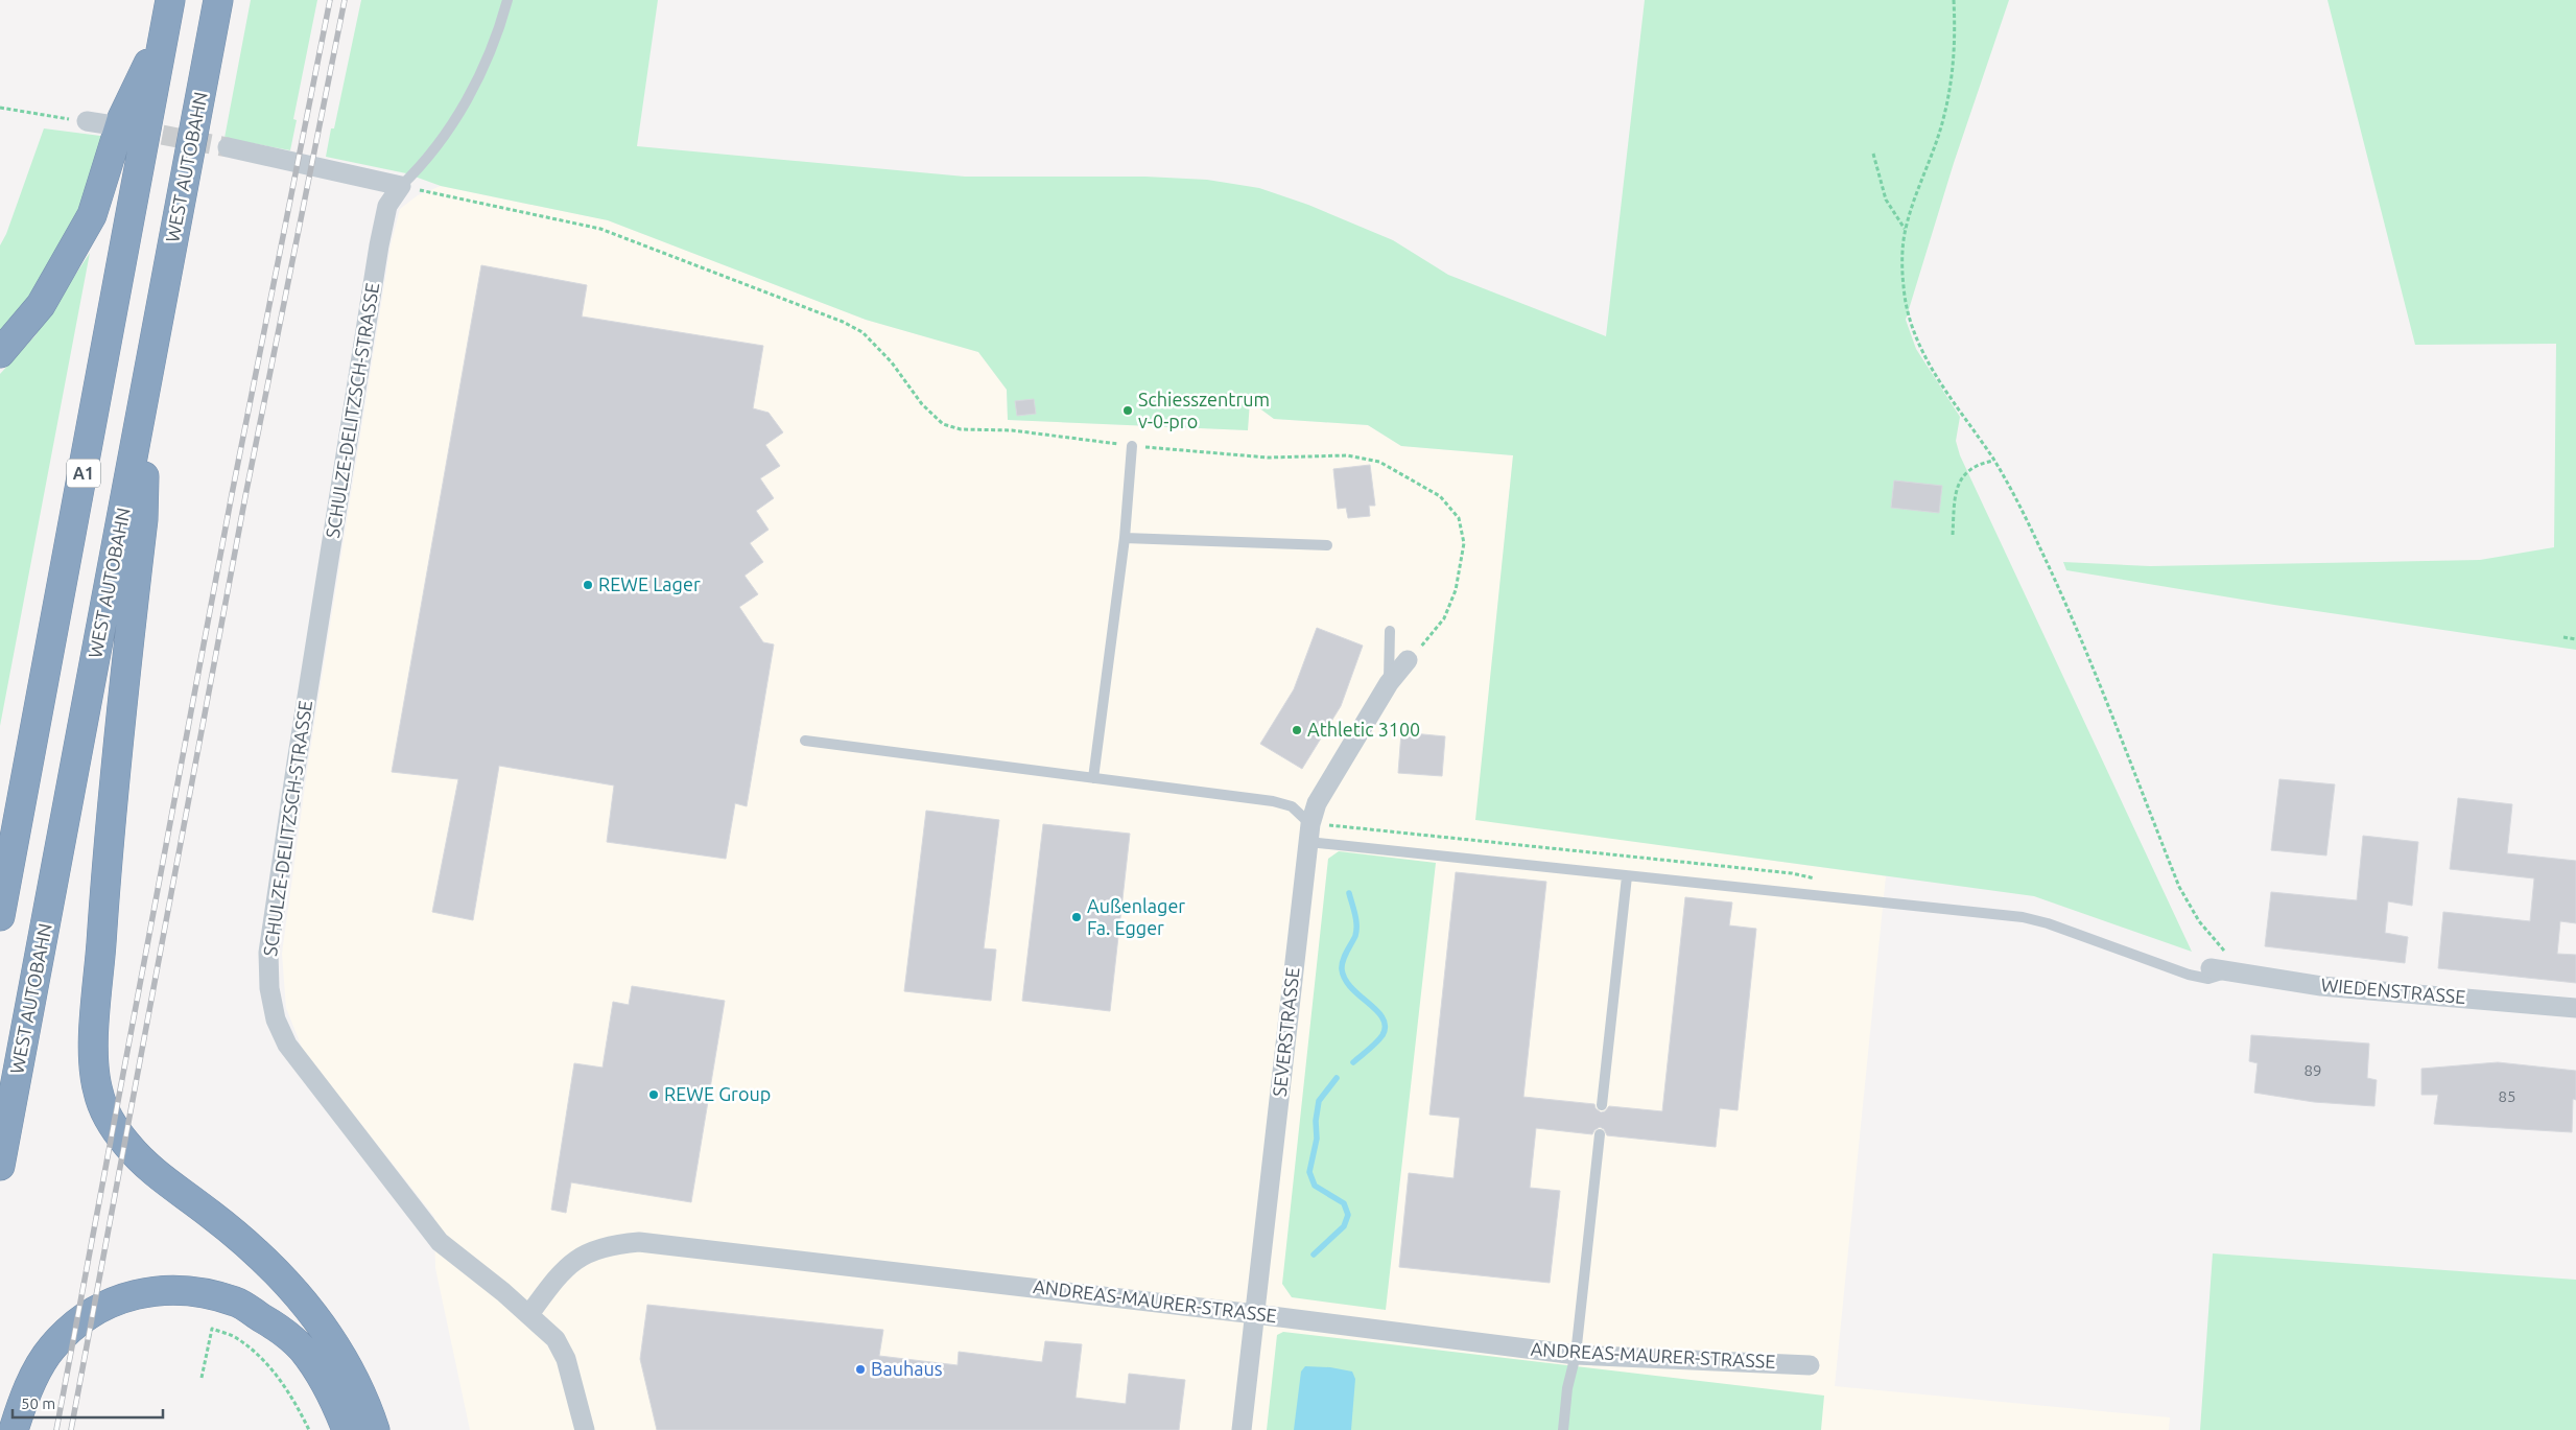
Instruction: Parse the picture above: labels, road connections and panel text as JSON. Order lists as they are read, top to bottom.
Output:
{
  "streets": {
    "highway": ["WEST AUTOBAHN", "A1"],
    "street": [
      "SCHULZE-DELITZSCH-STRASSE",
      "WIEDENSTRASSE",
      "SEVERSTRASSE",
      "ANDREAS-MAURER-STRASSE"
    ]
  },
  "crossings": [
    ["SCHULZE-DELITZSCH-STRASSE", "ANDREAS-MAURER-STRASSE"],
    ["SEVERSTRASSE", "ANDREAS-MAURER-STRASSE"]
  ],
  "places": [
    "Schiesszentrum v-0-pro",
    "REWE Lager",
    "Athletic 3100",
    "Außenlager Fa. Egger",
    "REWE Group",
    "Bauhaus"
  ],
  "house_numbers": ["89", "85"],
  "scale_bar": "50 m"
}
